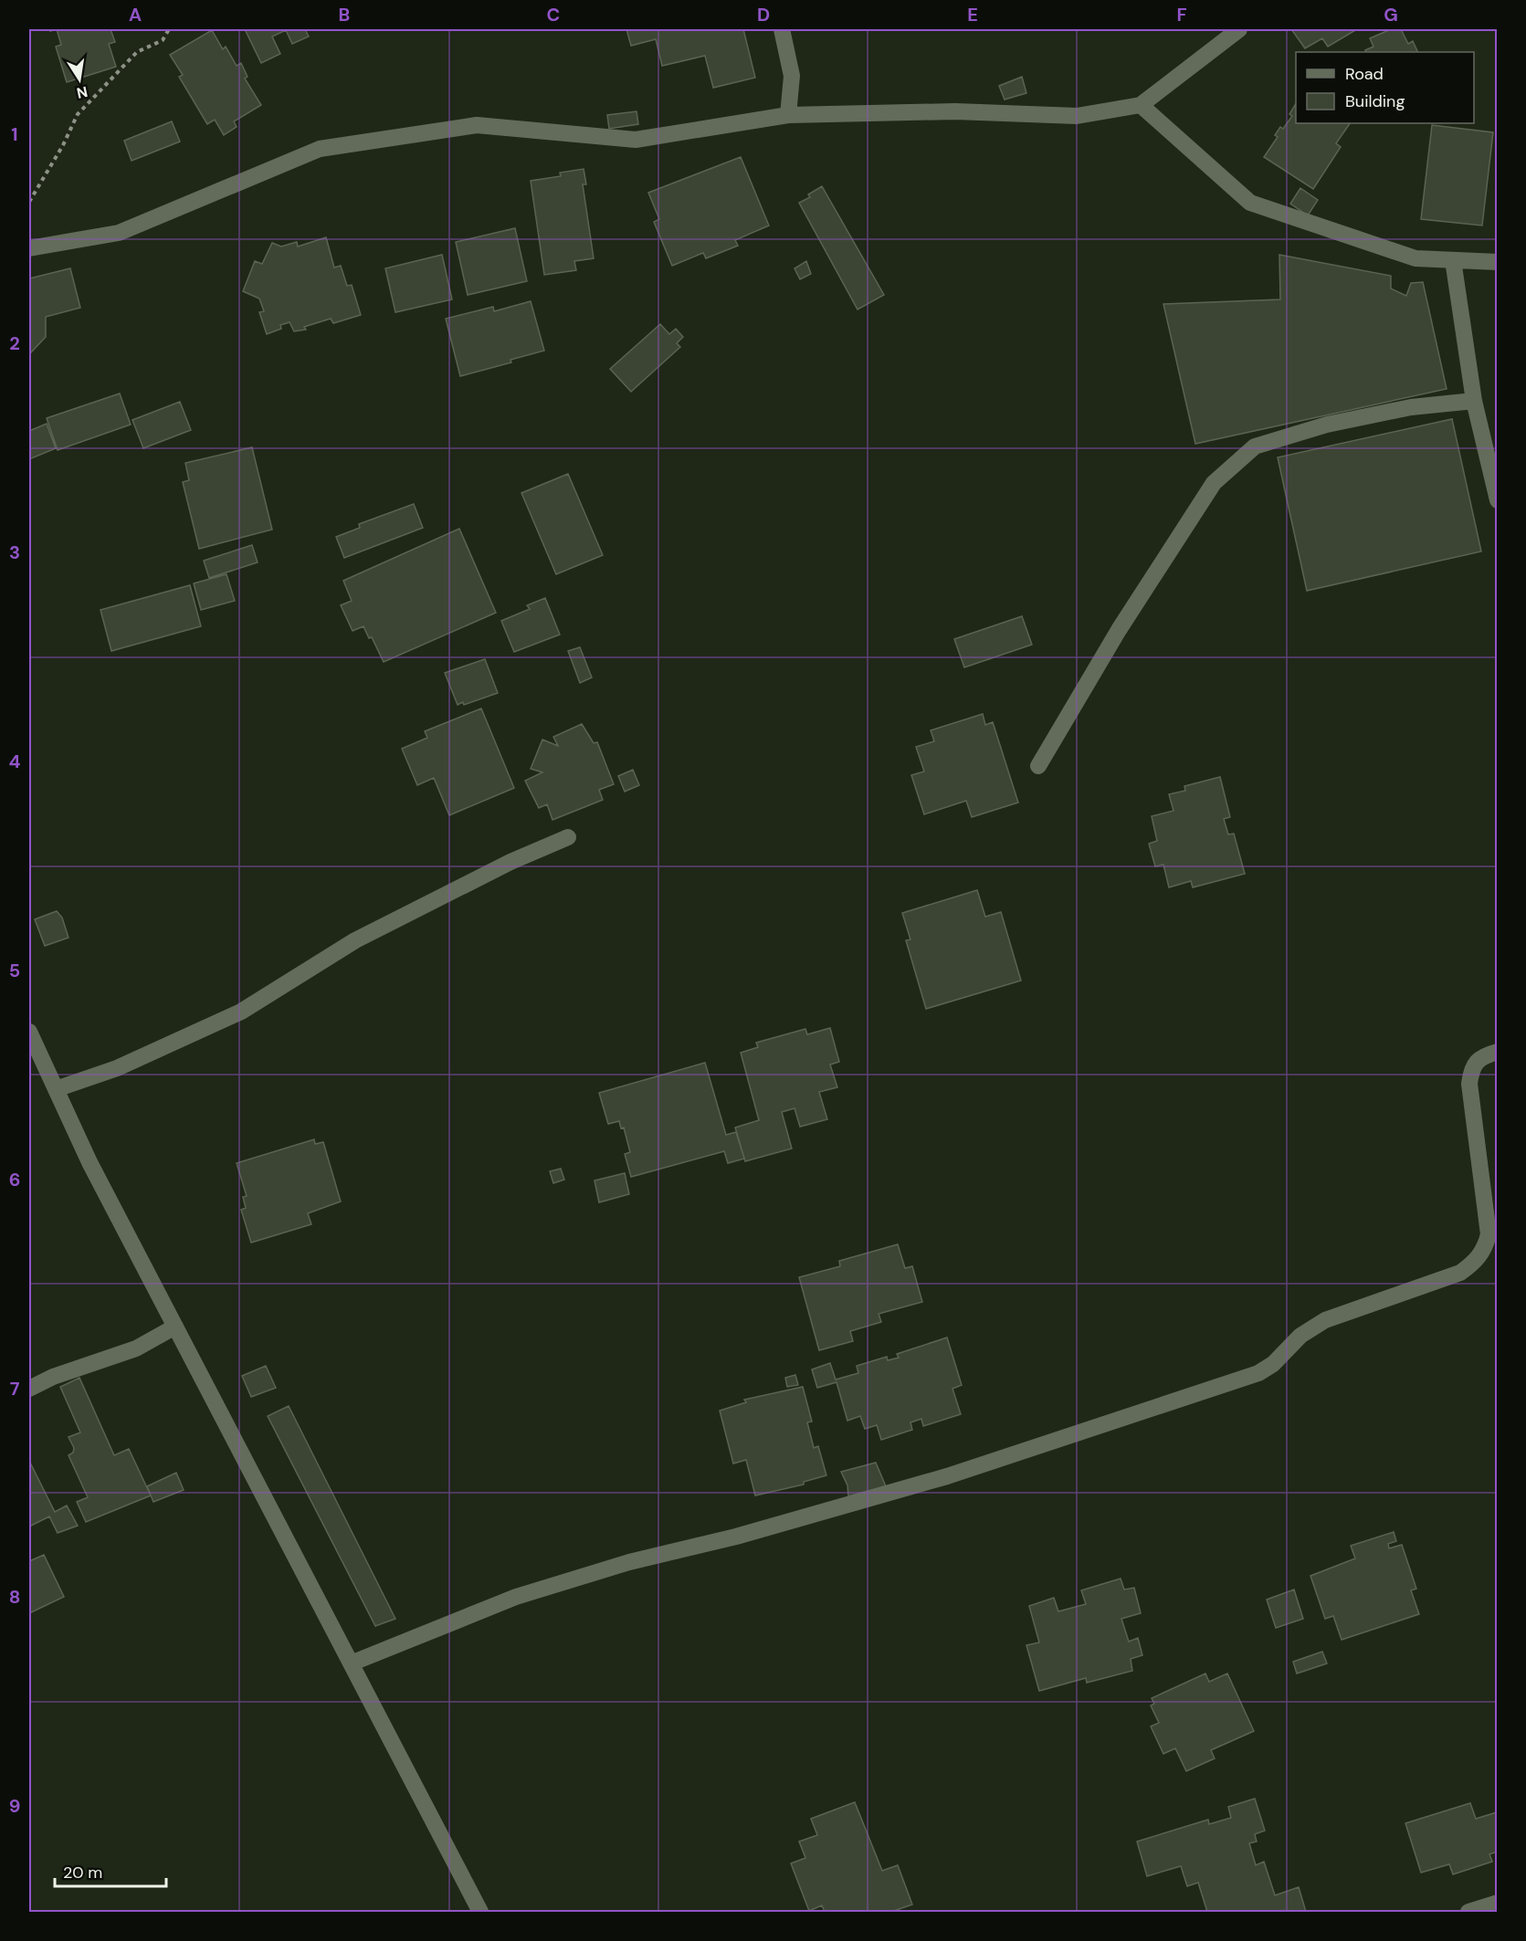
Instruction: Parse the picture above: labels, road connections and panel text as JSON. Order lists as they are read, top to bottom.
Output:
{
  "legend": ["Road", "Building"],
  "scale_bar": "20 m",
  "north": "bottom",
  "grid": {
    "columns": [
      "A",
      "B",
      "C",
      "D",
      "E",
      "F",
      "G"
    ],
    "rows": [
      "1",
      "2",
      "3",
      "4",
      "5",
      "6",
      "7",
      "8",
      "9"
    ]
  }
}
